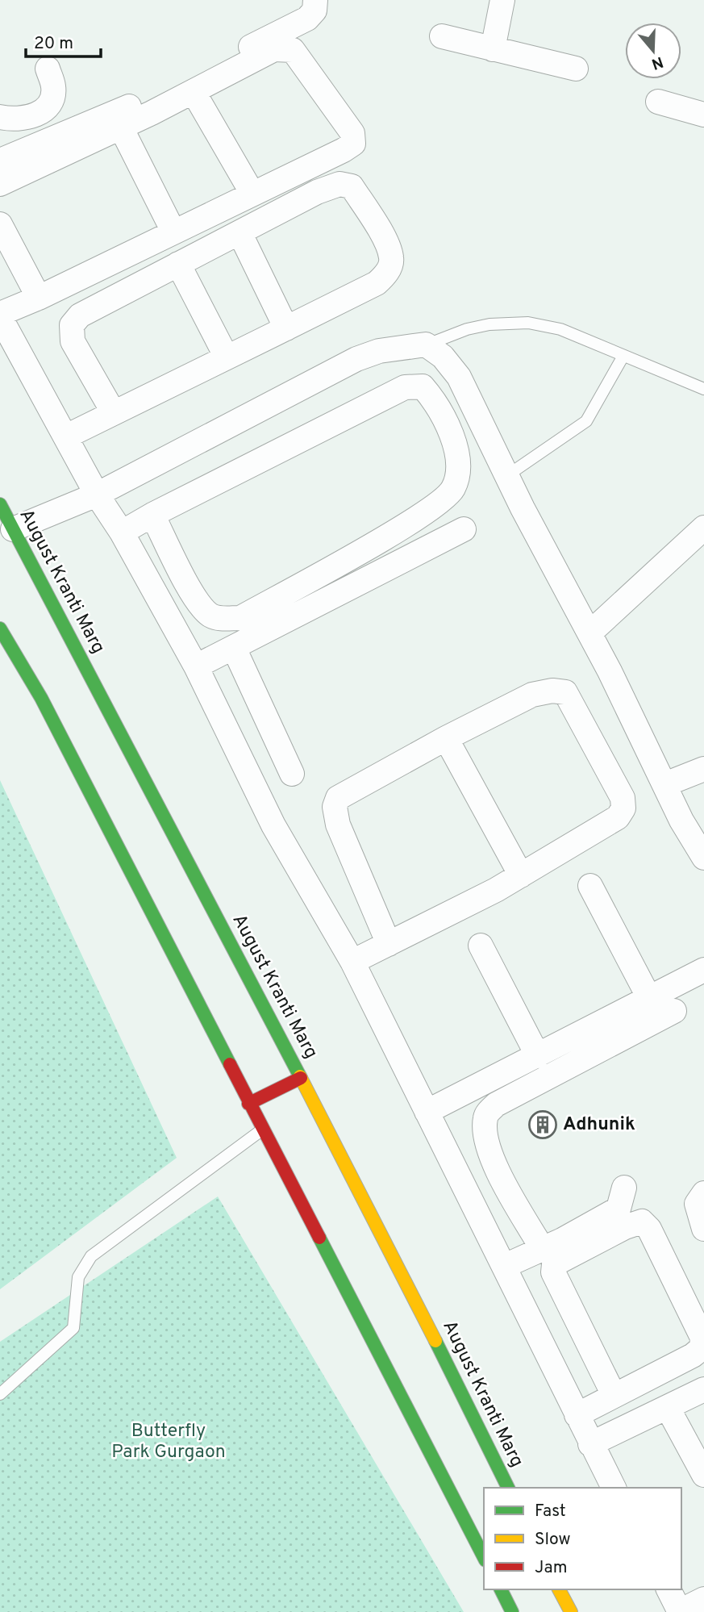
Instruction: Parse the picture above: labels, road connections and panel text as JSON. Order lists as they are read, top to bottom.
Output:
{
  "streets": {
    "main road": ["August Kranti Marg"]
  },
  "parks": ["Butterfly Park Gurgaon"],
  "places": {
    "building": ["Adhunik"]
  },
  "legend": ["Fast", "Slow", "Jam"],
  "scale_bar": "20 m",
  "north": "bottom"
}
